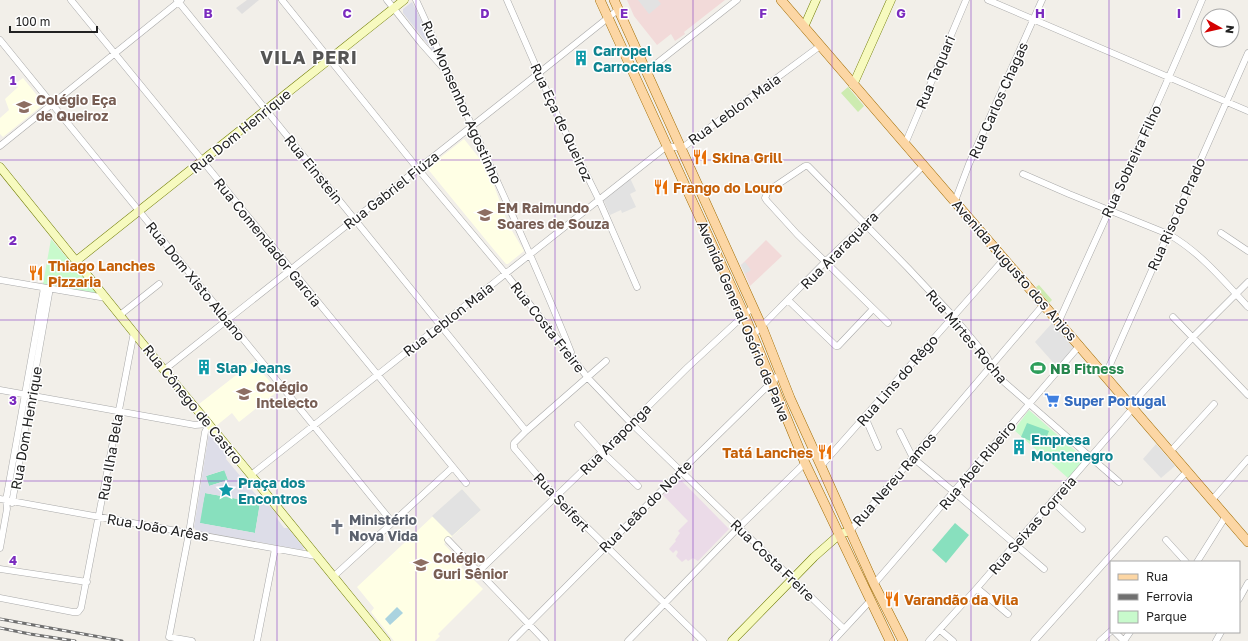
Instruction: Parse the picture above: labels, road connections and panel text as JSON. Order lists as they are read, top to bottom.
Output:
{
  "streets": {
    "main road": ["Avenida Augusto dos Anjos", "Avenida General Osório de Paiva"],
    "street": [
      "Rua Taquari",
      "Rua Carlos Chagas",
      "Rua Monsenhor Agostinho",
      "Rua Leblon Maia",
      "Rua Eça de Queiroz",
      "Rua Dom Henrique",
      "Rua Sobreira Filho",
      "Rua Einstein",
      "Rua Gabriel Fiúza",
      "Rua Riso do Prado",
      "Rua Comendador Garcia",
      "Rua Araraquara",
      "Rua Dom Xisto Albano",
      "Rua Costa Freire",
      "Rua Mirtes Rocha",
      "Rua Lins do Rêgo",
      "Rua Cônego de Castro",
      "Rua Araponga",
      "Rua Ilha Bela",
      "Rua Abel Ribeiro",
      "Rua Nereu Ramos",
      "Rua Seifert",
      "Rua Leão do Norte",
      "Rua Seixas Correia",
      "Rua João Arêas"
    ]
  },
  "crossings": [
    ["Rua Taquari", "Avenida Augusto dos Anjos"],
    ["Rua Carlos Chagas", "Avenida Augusto dos Anjos"],
    ["Rua Monsenhor Agostinho", "Rua Leblon Maia"],
    ["Rua Monsenhor Agostinho", "Rua Gabriel Fiúza"],
    ["Rua Monsenhor Agostinho", "Rua Costa Freire"],
    ["Rua Leblon Maia", "Rua Eça de Queiroz"],
    ["Rua Leblon Maia", "Rua Einstein"],
    ["Rua Leblon Maia", "Rua Comendador Garcia"],
    ["Rua Leblon Maia", "Avenida Augusto dos Anjos"],
    ["Rua Leblon Maia", "Rua Dom Xisto Albano"],
    ["Rua Leblon Maia", "Avenida General Osório de Paiva"],
    ["Rua Leblon Maia", "Rua Costa Freire"],
    ["Rua Leblon Maia", "Rua Cônego de Castro"],
    ["Rua Eça de Queiroz", "Rua Gabriel Fiúza"],
    ["Rua Dom Henrique", "Rua Einstein"],
    ["Rua Dom Henrique", "Rua Comendador Garcia"],
    ["Rua Dom Henrique", "Rua Dom Xisto Albano"],
    ["Rua Dom Henrique", "Rua Costa Freire"],
    ["Rua Dom Henrique", "Rua Cônego de Castro"],
    ["Rua Dom Henrique", "Rua João Arêas"],
    ["Rua Sobreira Filho", "Avenida Augusto dos Anjos"],
    ["Rua Einstein", "Rua Gabriel Fiúza"],
    ["Rua Einstein", "Rua Seifert"],
    ["Rua Gabriel Fiúza", "Rua Comendador Garcia"],
    ["Rua Gabriel Fiúza", "Rua Dom Xisto Albano"],
    ["Rua Gabriel Fiúza", "Avenida General Osório de Paiva"],
    ["Rua Gabriel Fiúza", "Rua Costa Freire"],
    ["Rua Gabriel Fiúza", "Rua Cônego de Castro"],
    ["Rua Riso do Prado", "Avenida Augusto dos Anjos"],
    ["Rua Araraquara", "Avenida Augusto dos Anjos"],
    ["Rua Araraquara", "Avenida General Osório de Paiva"],
    ["Rua Araraquara", "Rua Mirtes Rocha"],
    ["Avenida Augusto dos Anjos", "Rua Lins do Rêgo"],
    ["Avenida Augusto dos Anjos", "Rua Abel Ribeiro"],
    ["Avenida Augusto dos Anjos", "Rua Nereu Ramos"],
    ["Avenida Augusto dos Anjos", "Rua Seixas Correia"],
    ["Avenida General Osório de Paiva", "Rua Lins do Rêgo"],
    ["Avenida General Osório de Paiva", "Rua Araponga"],
    ["Avenida General Osório de Paiva", "Rua Abel Ribeiro"],
    ["Avenida General Osório de Paiva", "Rua Nereu Ramos"],
    ["Avenida General Osório de Paiva", "Rua Leão do Norte"],
    ["Rua Costa Freire", "Rua Araponga"],
    ["Rua Costa Freire", "Rua Nereu Ramos"],
    ["Rua Costa Freire", "Rua Leão do Norte"],
    ["Rua Mirtes Rocha", "Rua Lins do Rêgo"],
    ["Rua Mirtes Rocha", "Rua Abel Ribeiro"],
    ["Rua Mirtes Rocha", "Rua Nereu Ramos"],
    ["Rua Mirtes Rocha", "Rua Seixas Correia"],
    ["Rua Cônego de Castro", "Rua Ilha Bela"],
    ["Rua Cônego de Castro", "Rua João Arêas"],
    ["Rua Araponga", "Rua Seifert"],
    ["Rua Ilha Bela", "Rua João Arêas"],
    ["Rua Seifert", "Rua Leão do Norte"]
  ],
  "districts": ["VILA PERI"],
  "places": {
    "building": ["Carropel Carrocerias", "Slap Jeans", "Empresa Montenegro"],
    "school or university": [
      "Colégio Eça de Queiroz",
      "EM Raimundo Soares de Souza",
      "Colégio Intelecto",
      "Colégio Guri Sênior"
    ],
    "restaurant": [
      "Skina Grill",
      "Frango do Louro",
      "Thiago Lanches Pizzaria",
      "Tatá Lanches",
      "Varandão da Vila"
    ],
    "sports": ["NB Fitness"],
    "supermarket": ["Super Portugal"],
    "place": ["Praça dos Encontros"],
    "church": ["Ministério Nova Vida"]
  },
  "legend": ["Rua", "Ferrovia", "Parque"],
  "scale_bar": "100 m",
  "north": "right",
  "grid": {
    "columns": [
      "B",
      "C",
      "D",
      "E",
      "F",
      "G",
      "H",
      "I"
    ],
    "rows": [
      "1",
      "2",
      "3",
      "4"
    ]
  }
}
